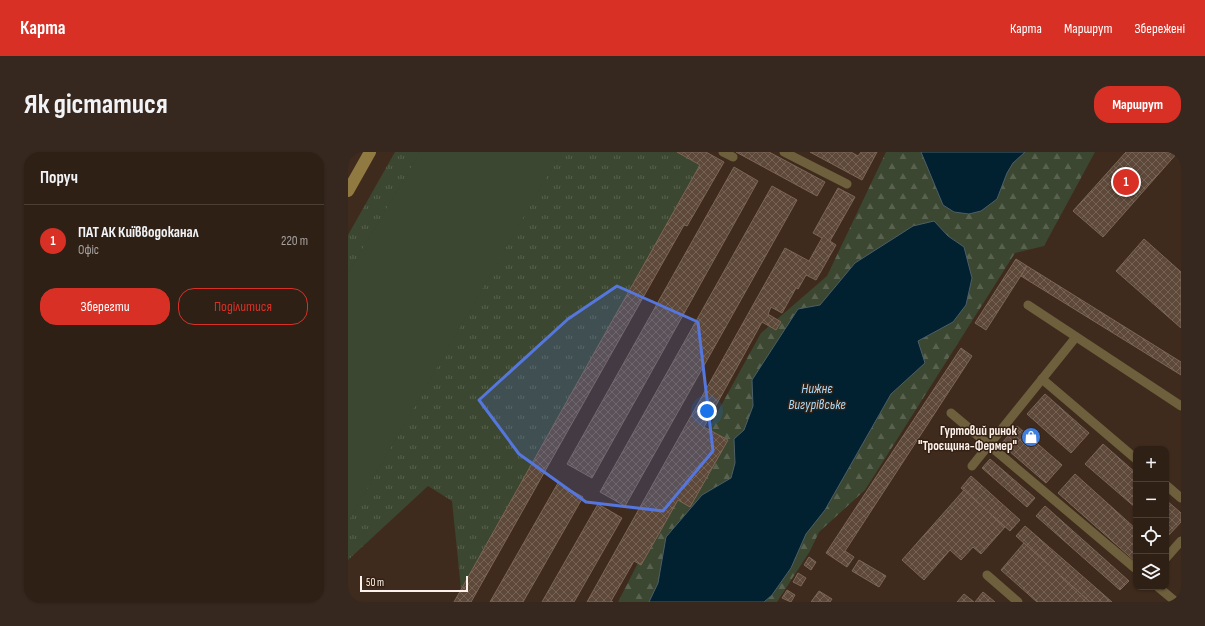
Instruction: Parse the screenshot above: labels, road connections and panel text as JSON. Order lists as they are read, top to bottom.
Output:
{
  "water": ["Нижнє Вигурівське"],
  "places": {
    "shop": ["Гуртовий ринок \"Троєщина-Фермер\""]
  },
  "scale_bar": "50 m",
  "page": {
    "header": "Карта",
    "nav": ["Карта", "Маршрут", "Збережені"],
    "buttons": [
      "Маршрут",
      ["Зберегти", "Поділитися"]
    ],
    "title": "Як дістатися",
    "heading": "Поруч",
    "pins": "1",
    "list": [
      {
        "mark": "1",
        "name": "ПАТ АК Київводоканал",
        "note": "Офіс",
        "value": "220 m"
      }
    ],
    "map_buttons": ["+", "−"],
    "scale": "50 m"
  }
}
